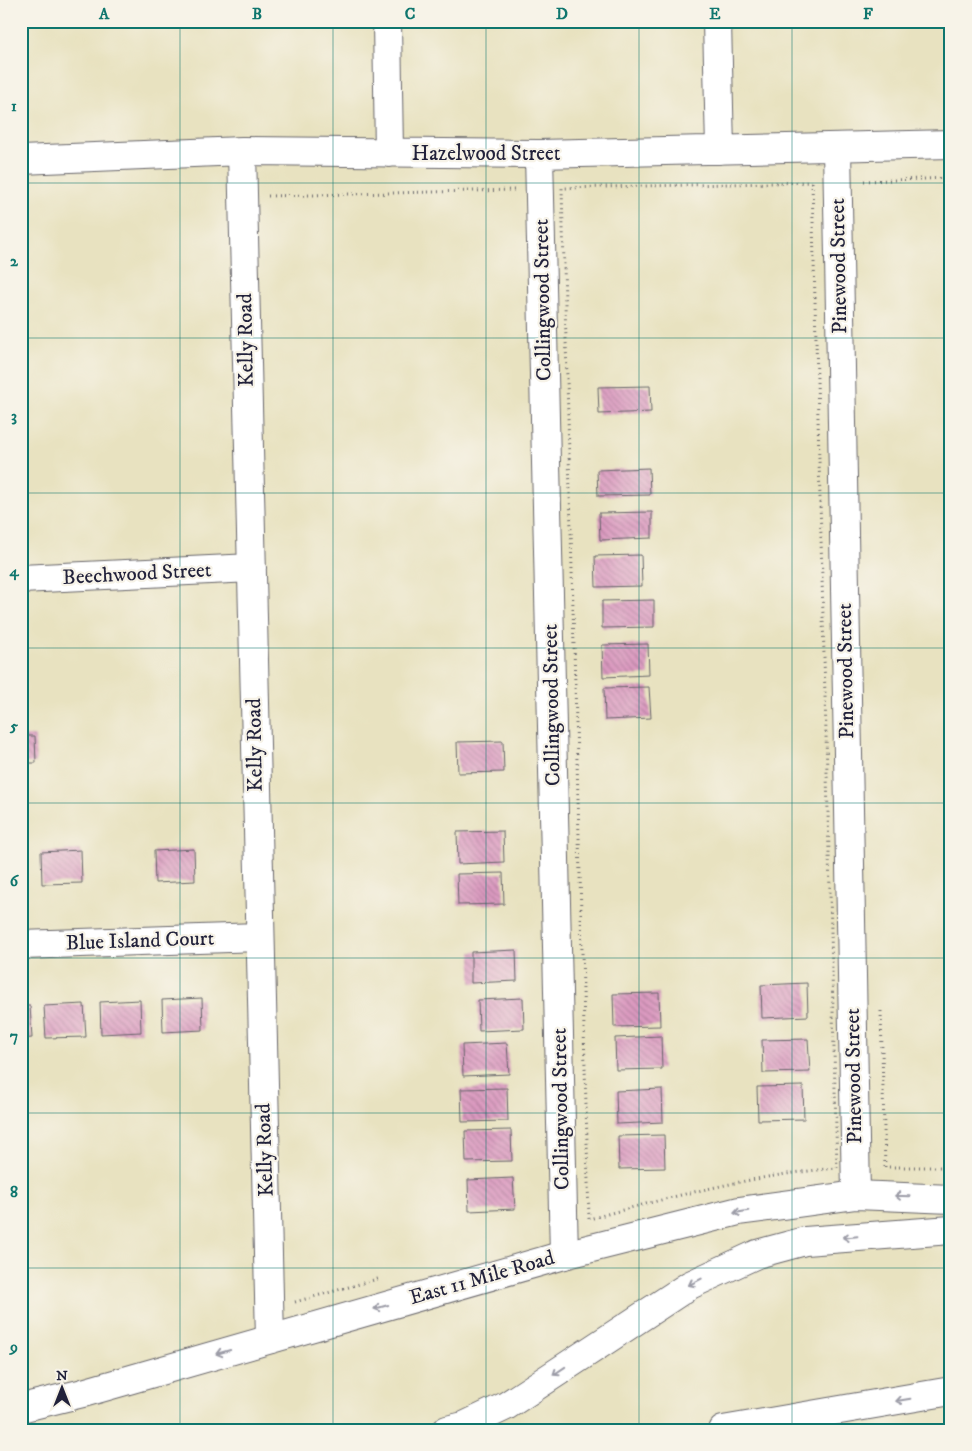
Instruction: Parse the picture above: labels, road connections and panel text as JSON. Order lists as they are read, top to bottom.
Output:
{
  "streets": {
    "main road": [
      "Hazelwood Street",
      "Pinewood Street",
      "Collingwood Street",
      "Kelly Road",
      "Beechwood Street",
      "Blue Island Court",
      "East 11 Mile Road"
    ]
  },
  "crossings": [
    ["Hazelwood Street", "Pinewood Street"],
    ["Hazelwood Street", "Collingwood Street"],
    ["Hazelwood Street", "Kelly Road"],
    ["Pinewood Street", "East 11 Mile Road"],
    ["Collingwood Street", "East 11 Mile Road"],
    ["Kelly Road", "Beechwood Street"],
    ["Kelly Road", "Blue Island Court"],
    ["Kelly Road", "East 11 Mile Road"]
  ],
  "north": "top",
  "grid": {
    "columns": [
      "A",
      "B",
      "C",
      "D",
      "E",
      "F"
    ],
    "rows": [
      "1",
      "2",
      "3",
      "4",
      "5",
      "6",
      "7",
      "8",
      "9"
    ]
  }
}
